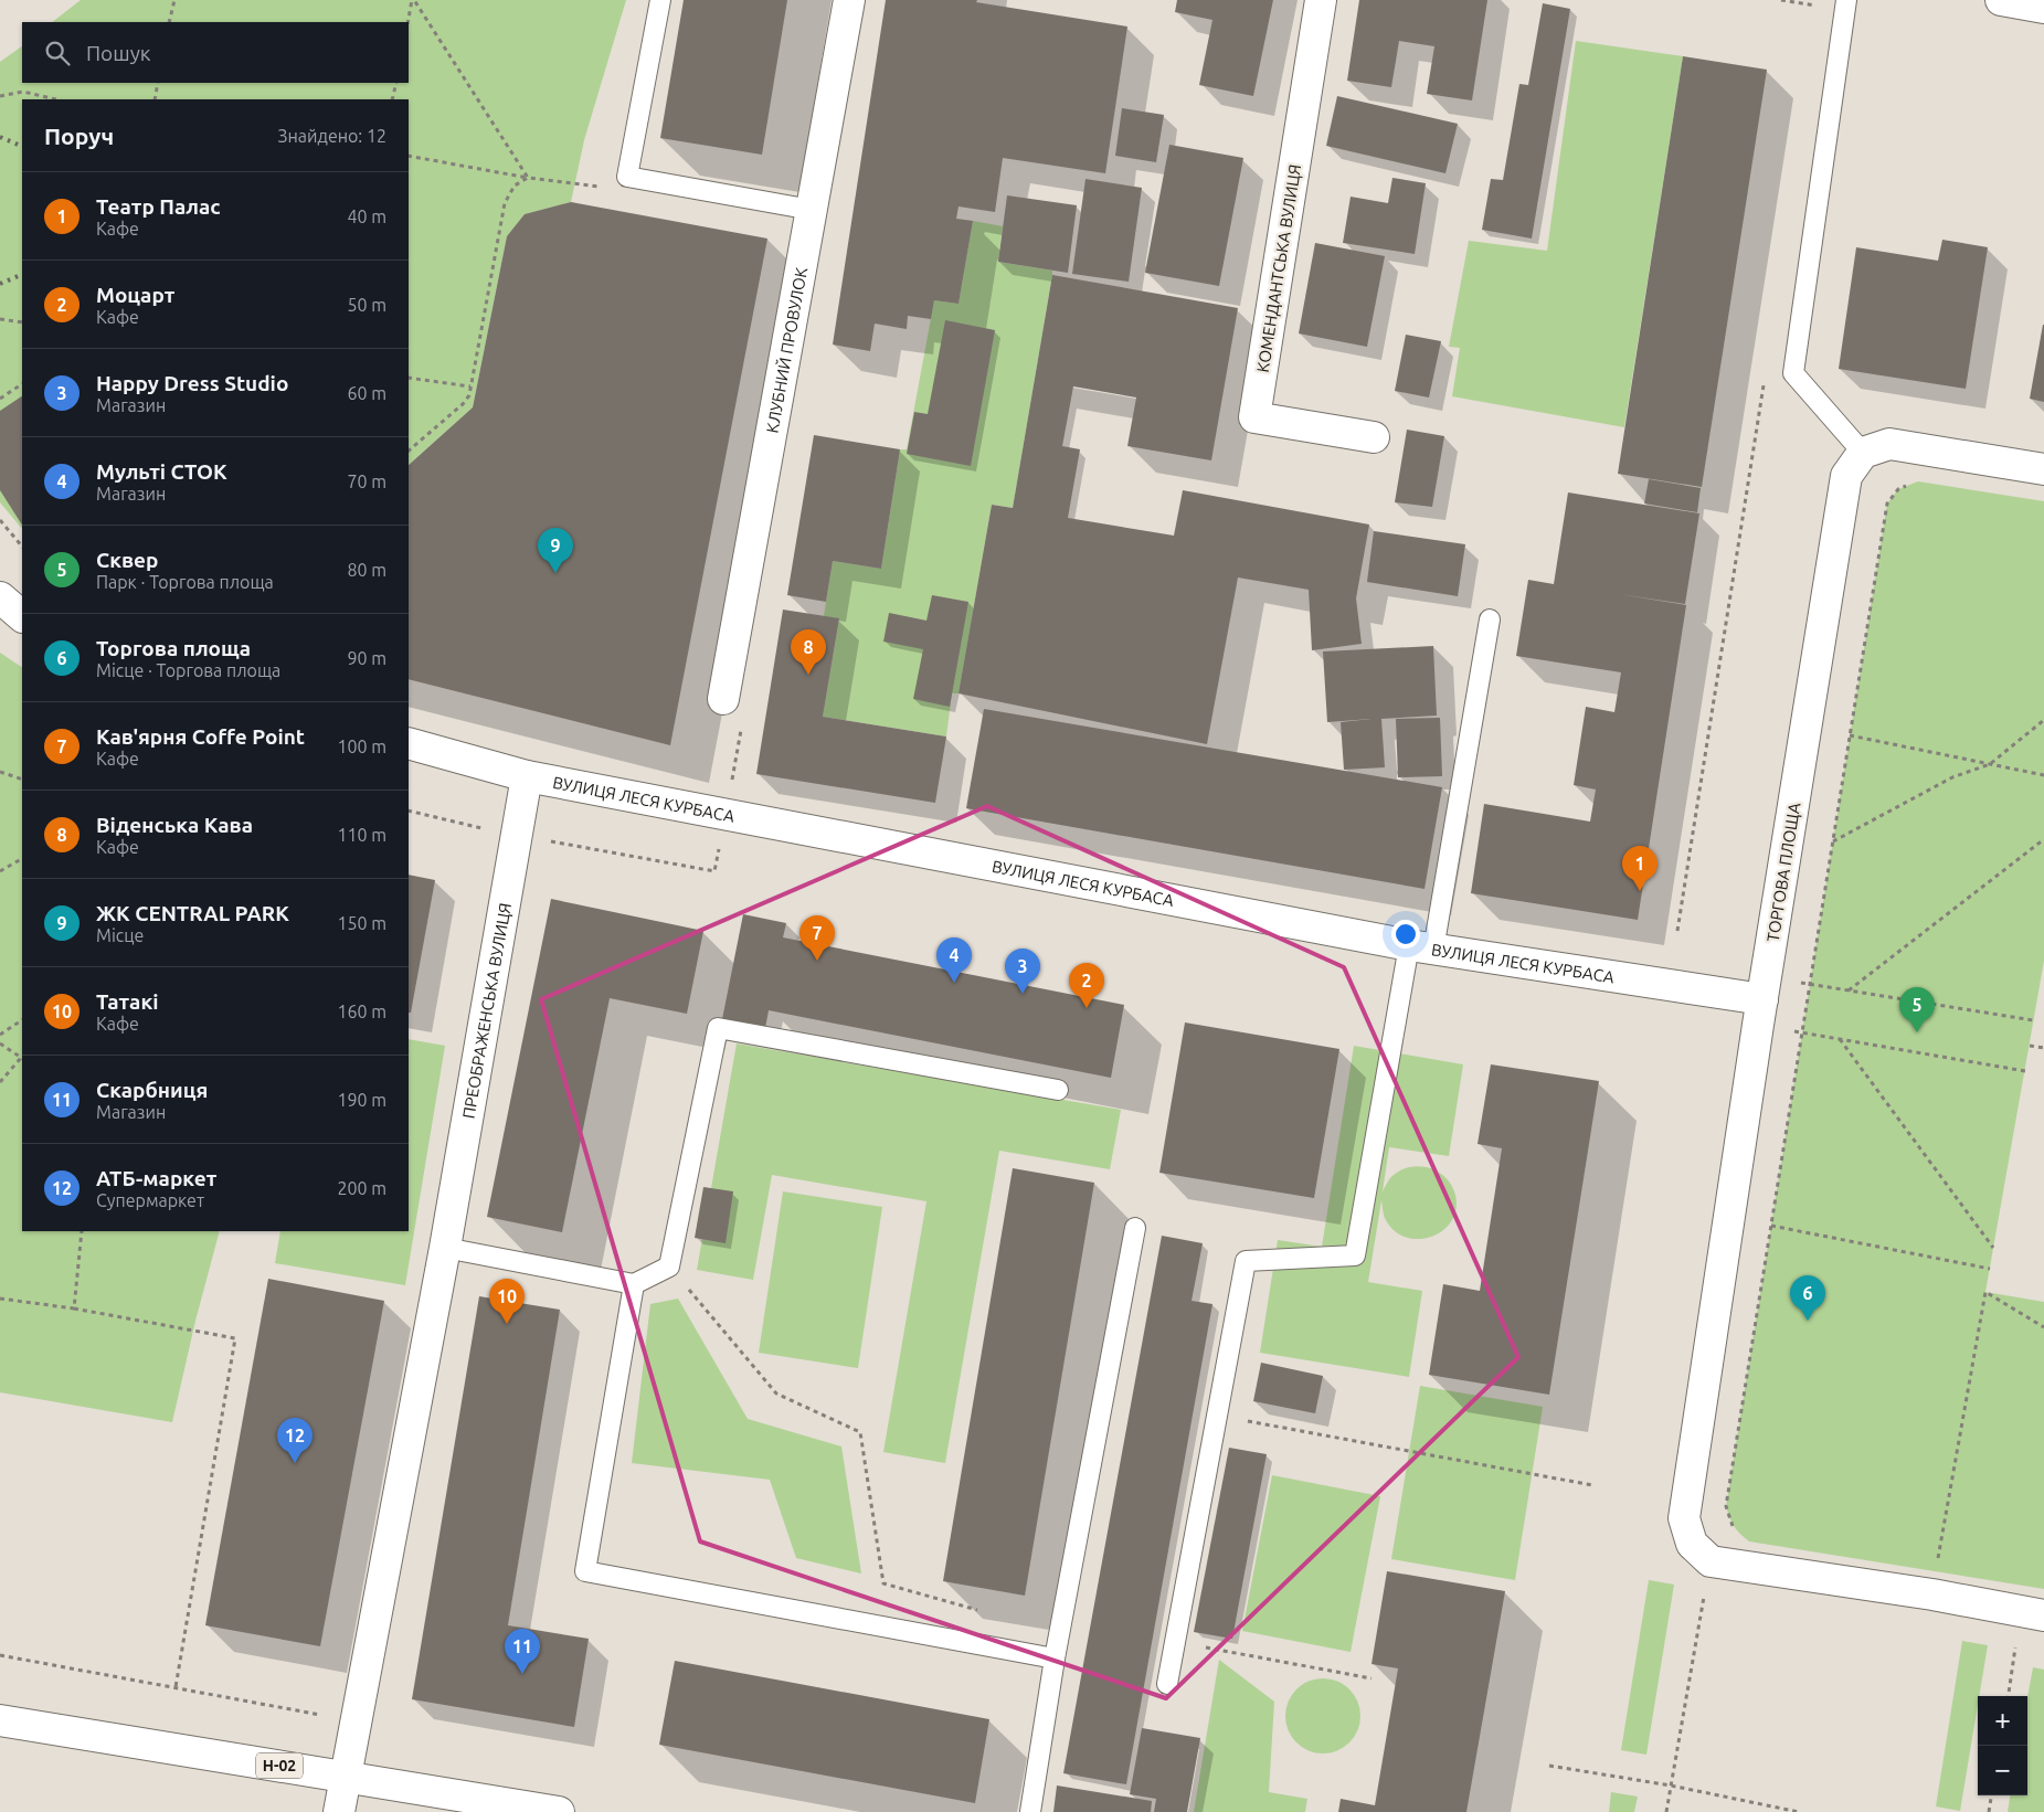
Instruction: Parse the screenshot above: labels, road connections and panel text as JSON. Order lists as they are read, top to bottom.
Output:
{
  "streets": {
    "street": [
      "КОМЕНДАНТСЬКА ВУЛИЦЯ",
      "КЛУБНИЙ ПРОВУЛОК",
      "ВУЛИЦЯ ЛЕСЯ КУРБАСА",
      "ТОРГОВА ПЛОЩА",
      "ПРЕОБРАЖЕНСЬКА ВУЛИЦЯ",
      "Н-02"
    ]
  },
  "crossings": [
    ["ВУЛИЦЯ ЛЕСЯ КУРБАСА", "ТОРГОВА ПЛОЩА"],
    ["ВУЛИЦЯ ЛЕСЯ КУРБАСА", "ПРЕОБРАЖЕНСЬКА ВУЛИЦЯ"],
    ["ПРЕОБРАЖЕНСЬКА ВУЛИЦЯ", "Н-02"]
  ],
  "page": {
    "search": "Пошук",
    "heading": ["Поруч", "Знайдено: 12"],
    "list": [
      {
        "mark": "1",
        "name": "Театр Палас",
        "note": "Кафе",
        "value": "40 m"
      },
      {
        "mark": "2",
        "name": "Моцарт",
        "note": "Кафе",
        "value": "50 m"
      },
      {
        "mark": "3",
        "name": "Happy Dress Studio",
        "note": "Магазин",
        "value": "60 m"
      },
      {
        "mark": "4",
        "name": "Мульті СТОК",
        "note": "Магазин",
        "value": "70 m"
      },
      {
        "mark": "5",
        "name": "Сквер",
        "note": "Парк · Торгова площа",
        "value": "80 m"
      },
      {
        "mark": "6",
        "name": "Торгова площа",
        "note": "Місце · Торгова площа",
        "value": "90 m"
      },
      {
        "mark": "7",
        "name": "Кав'ярня Coffe Point",
        "note": "Кафе",
        "value": "100 m"
      },
      {
        "mark": "8",
        "name": "Віденська Кава",
        "note": "Кафе",
        "value": "110 m"
      },
      {
        "mark": "9",
        "name": "ЖК CENTRAL PARK",
        "note": "Місце",
        "value": "150 m"
      },
      {
        "mark": "10",
        "name": "Татакі",
        "note": "Кафе",
        "value": "160 m"
      },
      {
        "mark": "11",
        "name": "Скарбниця",
        "note": "Магазин",
        "value": "190 m"
      },
      {
        "mark": "12",
        "name": "АТБ-маркет",
        "note": "Супермаркет",
        "value": "200 m"
      }
    ],
    "pins": [
      "9",
      "8",
      "1",
      "7",
      "4",
      "3",
      "2",
      "5",
      "6",
      "10",
      "12",
      "11"
    ],
    "map_buttons": ["+", "−"]
  }
}
